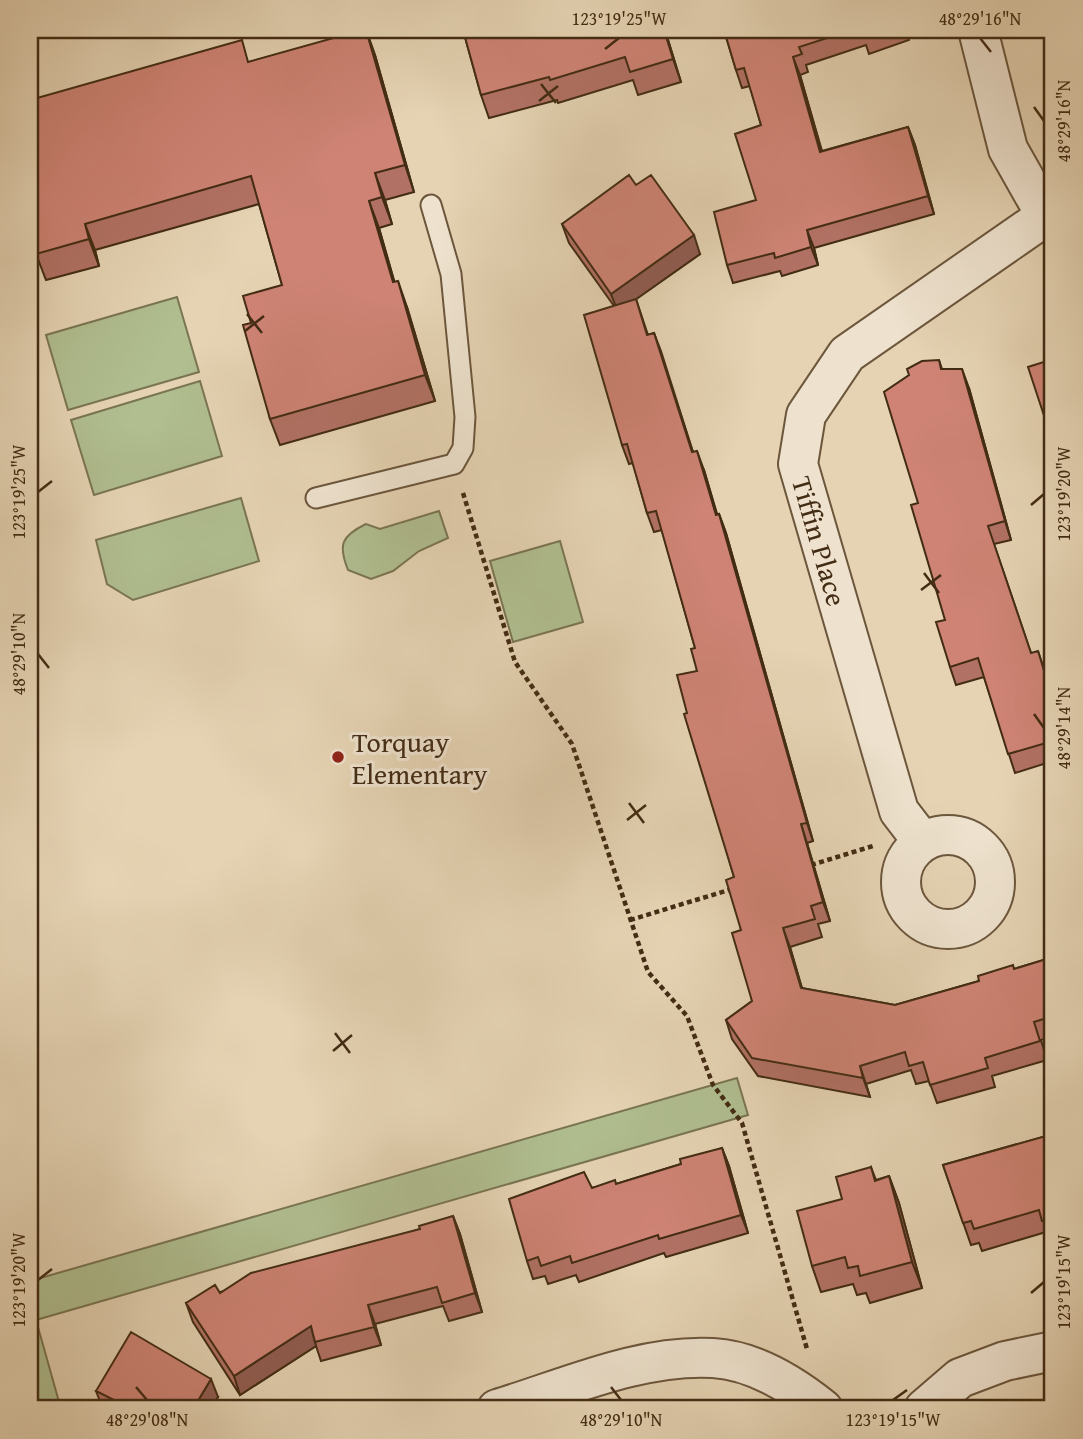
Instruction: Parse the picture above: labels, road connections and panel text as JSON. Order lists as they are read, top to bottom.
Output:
{
  "streets": {
    "street": ["Tiffin Place"]
  },
  "places": ["Torquay Elementary"],
  "coordinates": [
    "123°19'25\"W",
    "48°29'16\"N",
    "123°19'20\"W",
    "48°29'10\"N",
    "48°29'14\"N",
    "123°19'15\"W",
    "48°29'08\"N"
  ]
}
